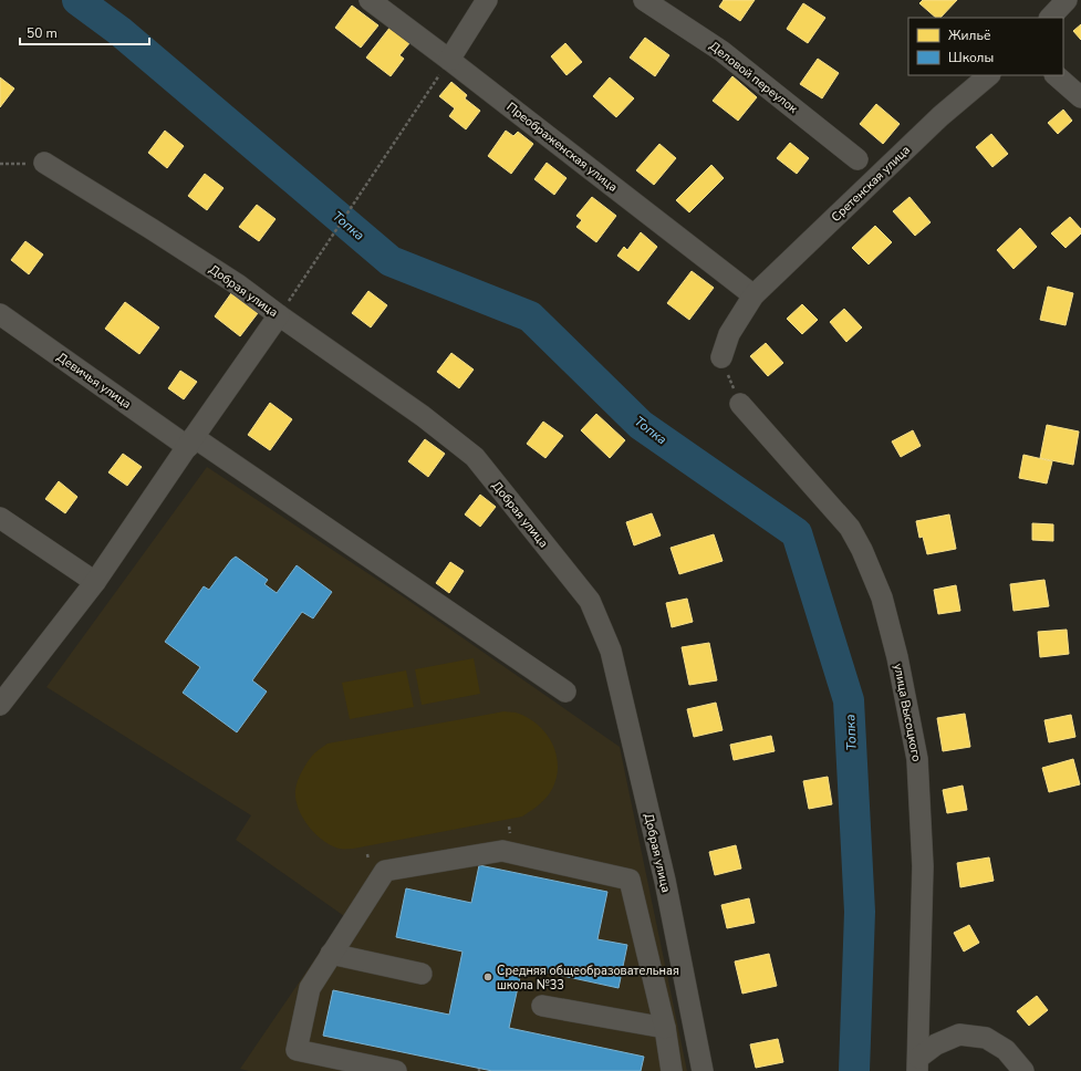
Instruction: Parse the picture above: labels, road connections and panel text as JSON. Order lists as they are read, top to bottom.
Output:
{
  "streets": {
    "street": [
      "Деловой переулок",
      "Преображенская улица",
      "Сретенская улица",
      "Добрая улица",
      "Девичья улица",
      "улица Высоцкого"
    ]
  },
  "crossings": [
    ["Преображенская улица", "Сретенская улица"]
  ],
  "water": ["Топка"],
  "places": ["Средняя общеобразовательная школа №33"],
  "legend": ["Жильё", "Школы"],
  "scale_bar": "50 m"
}
